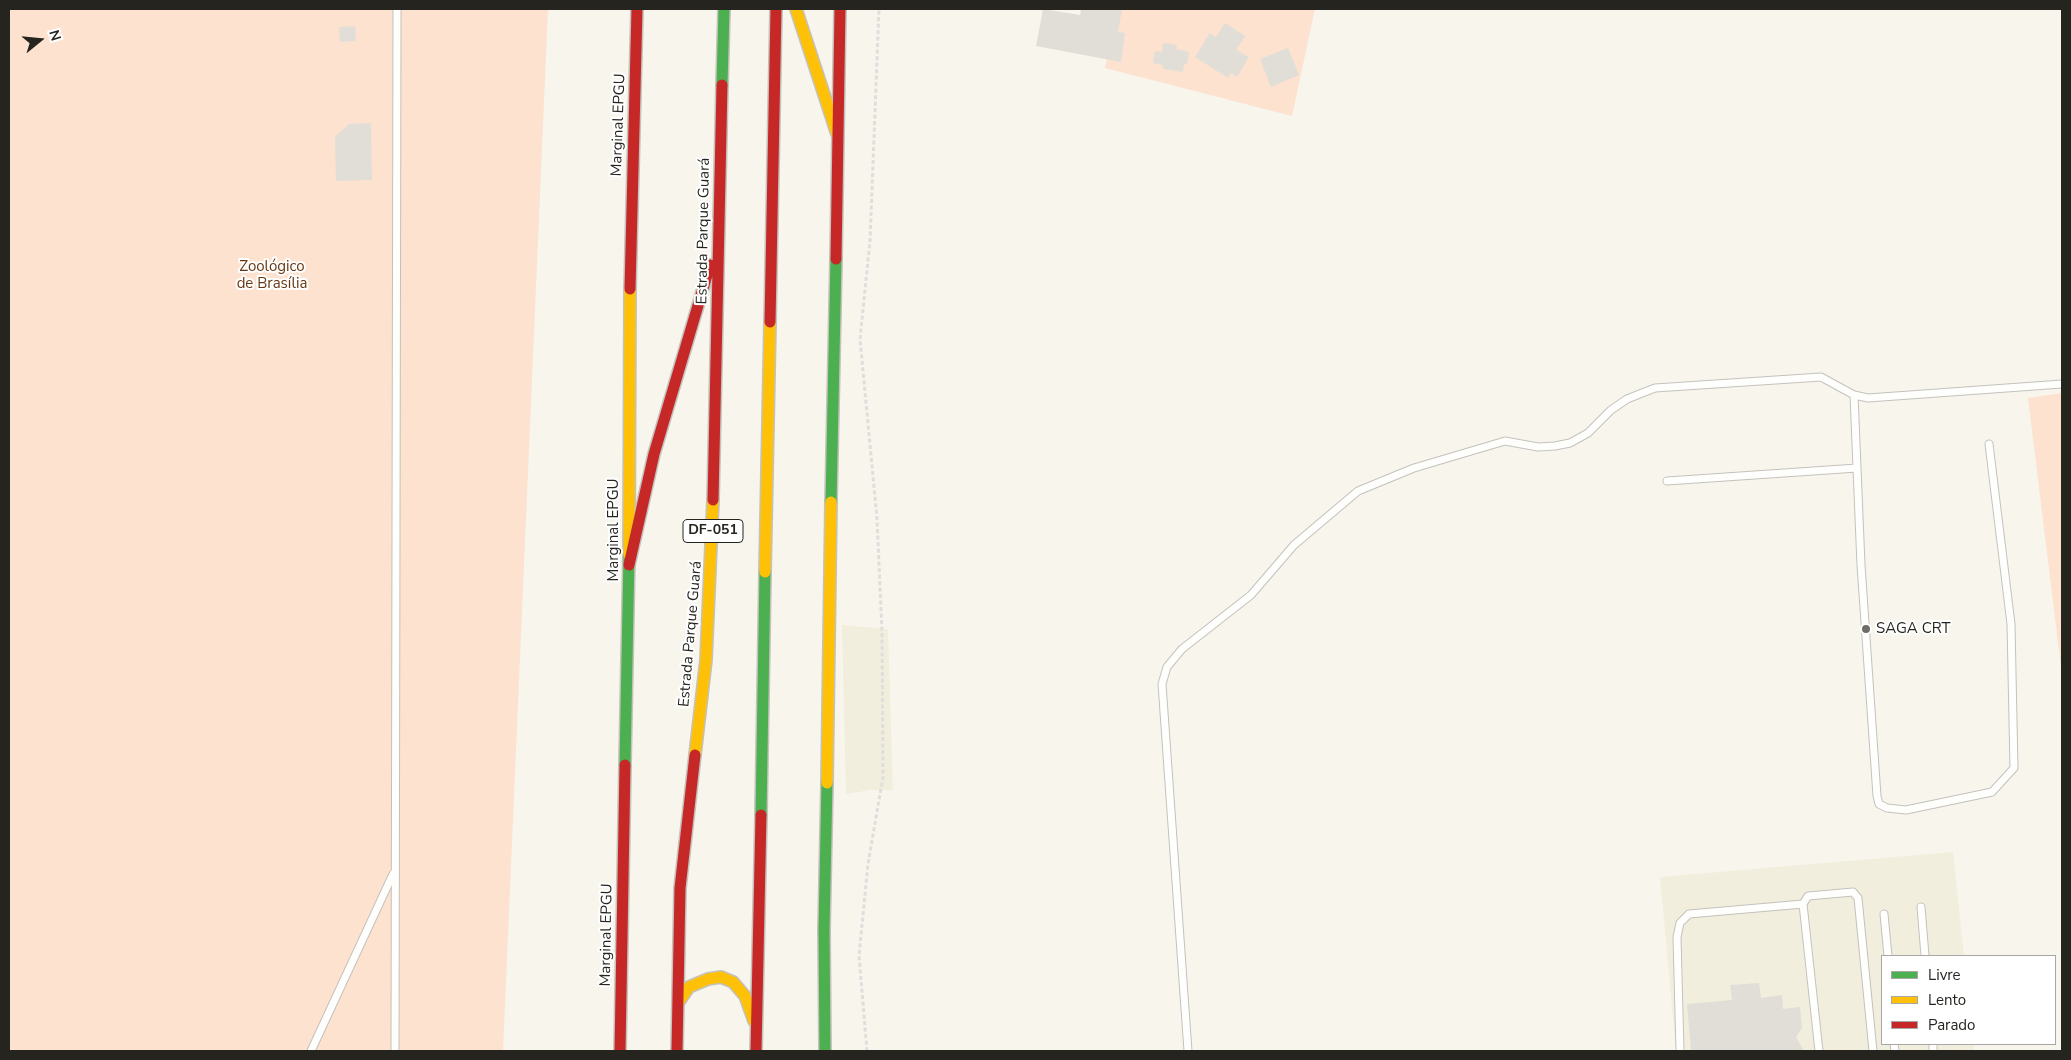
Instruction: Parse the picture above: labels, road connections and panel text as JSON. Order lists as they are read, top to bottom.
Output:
{
  "streets": {
    "main road": ["Marginal EPGU", "Estrada Parque Guará", "DF-051"]
  },
  "parks": ["Zoológico de Brasília"],
  "places": ["SAGA CRT"],
  "legend": ["Livre", "Lento", "Parado"],
  "north": "right"
}
